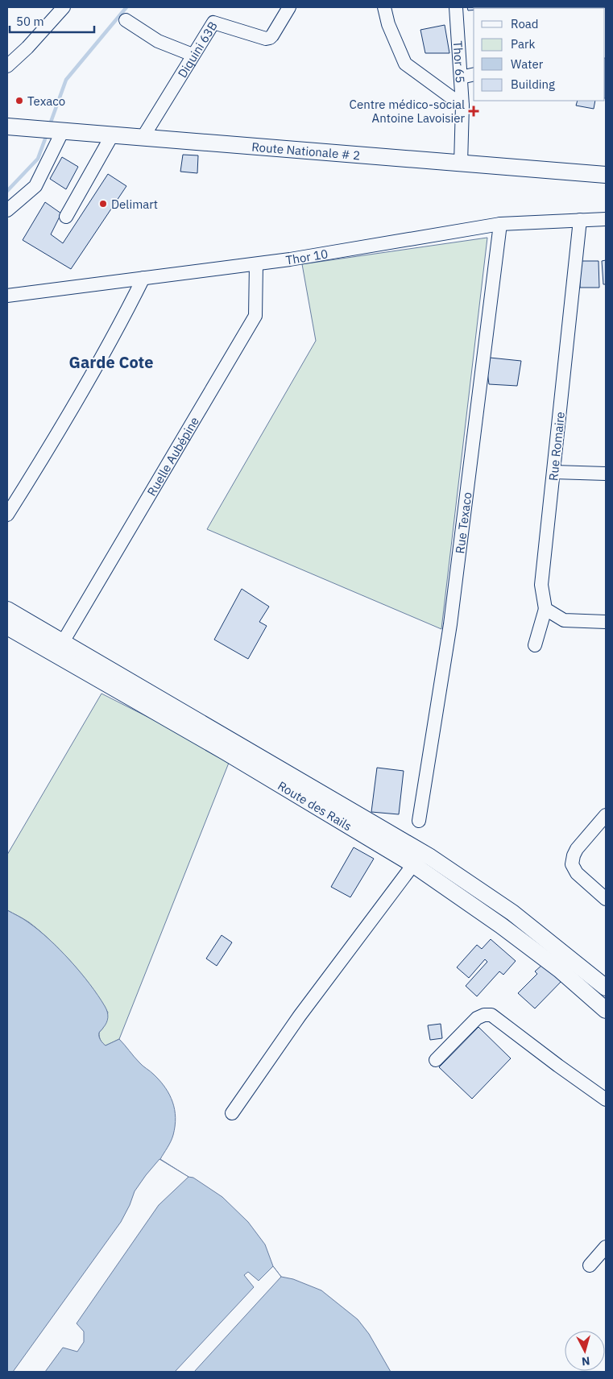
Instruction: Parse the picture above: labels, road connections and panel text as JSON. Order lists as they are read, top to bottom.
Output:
{
  "streets": {
    "main road": ["Route Nationale # 2", "Route des Rails"],
    "street": [
      "Diquini 63B",
      "Thor 65",
      "Thor 10",
      "Rue Romaire",
      "Ruelle Aubépine",
      "Rue Texaco"
    ]
  },
  "crossings": [
    ["Diquini 63B", "Route Nationale # 2"],
    ["Thor 65", "Route Nationale # 2"],
    ["Thor 10", "Rue Romaire"],
    ["Thor 10", "Ruelle Aubépine"],
    ["Thor 10", "Rue Texaco"],
    ["Ruelle Aubépine", "Route des Rails"]
  ],
  "districts": ["Garde Cote"],
  "places": {
    "other": ["Texaco", "Delimart"],
    "health": ["Centre médico-social Antoine Lavoisier"]
  },
  "legend": [
    "Road",
    "Park",
    "Water",
    "Building"
  ],
  "scale_bar": "50 m",
  "north": "bottom"
}
